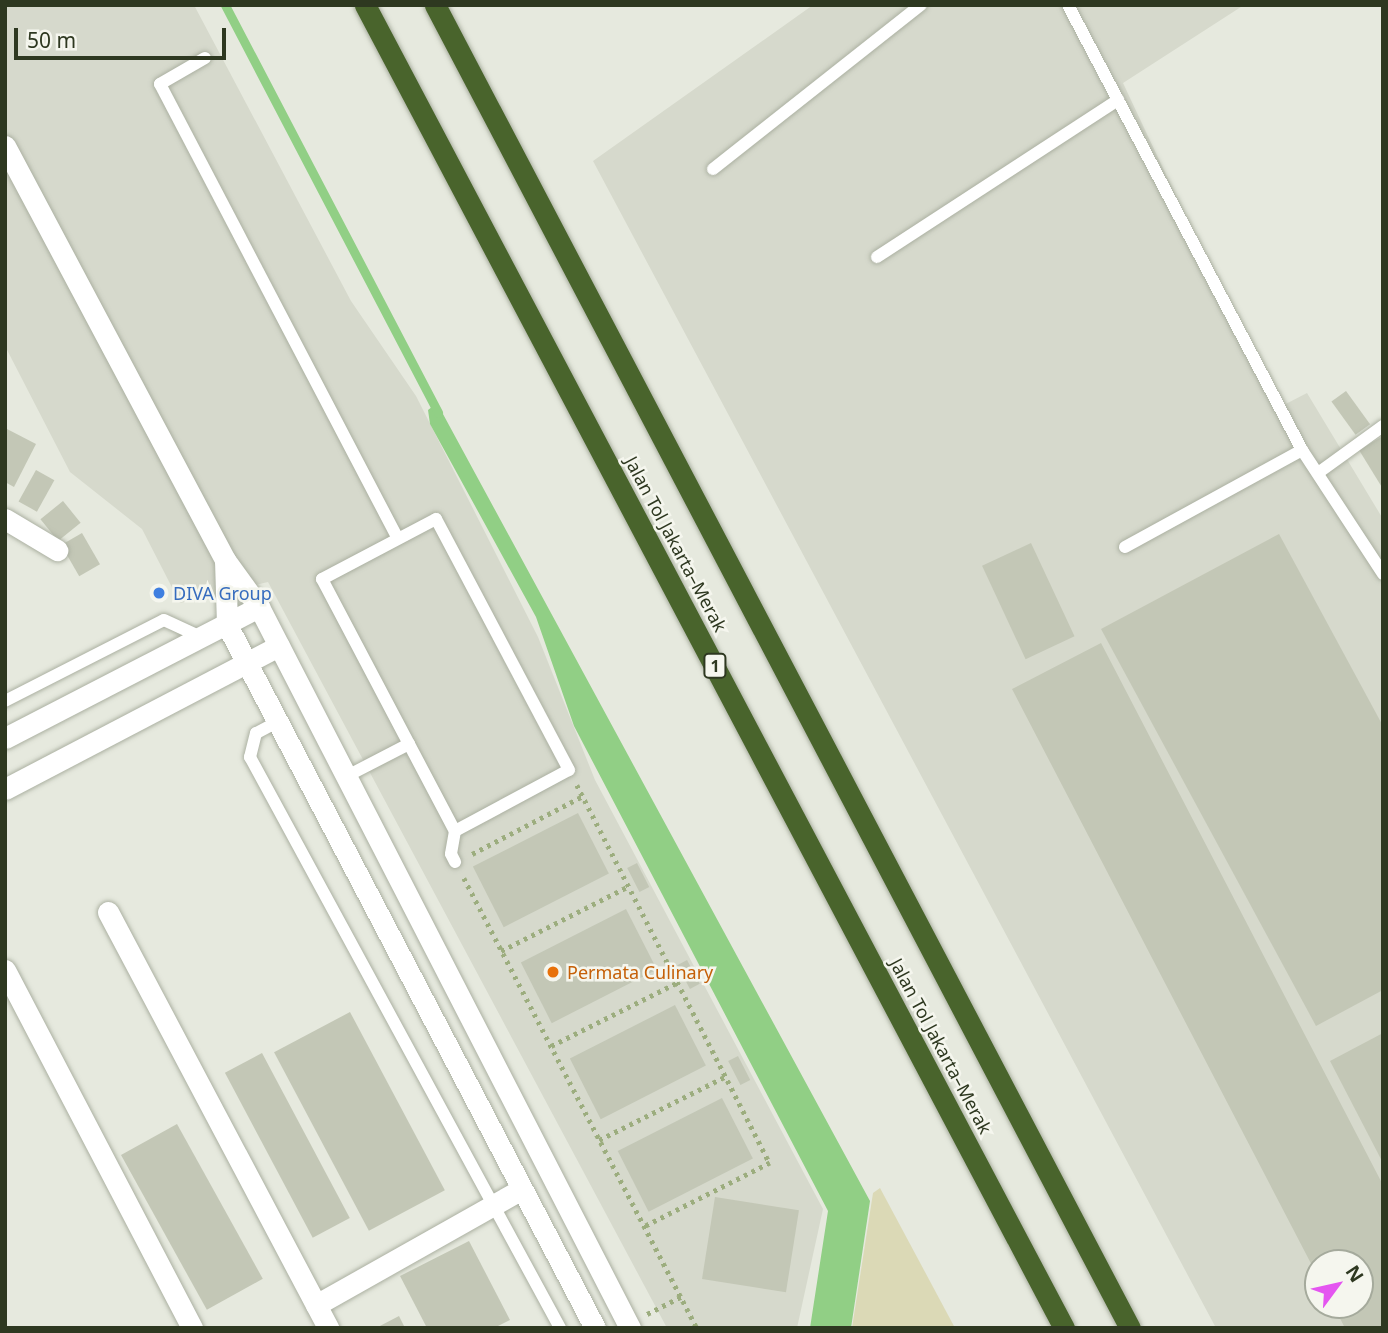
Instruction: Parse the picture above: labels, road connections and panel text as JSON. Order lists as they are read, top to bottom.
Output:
{
  "streets": {
    "highway": ["Jalan Tol Jakarta–Merak", "1"]
  },
  "places": ["DIVA Group", "Permata Culinary"],
  "scale_bar": "50 m",
  "north": "top right"
}
